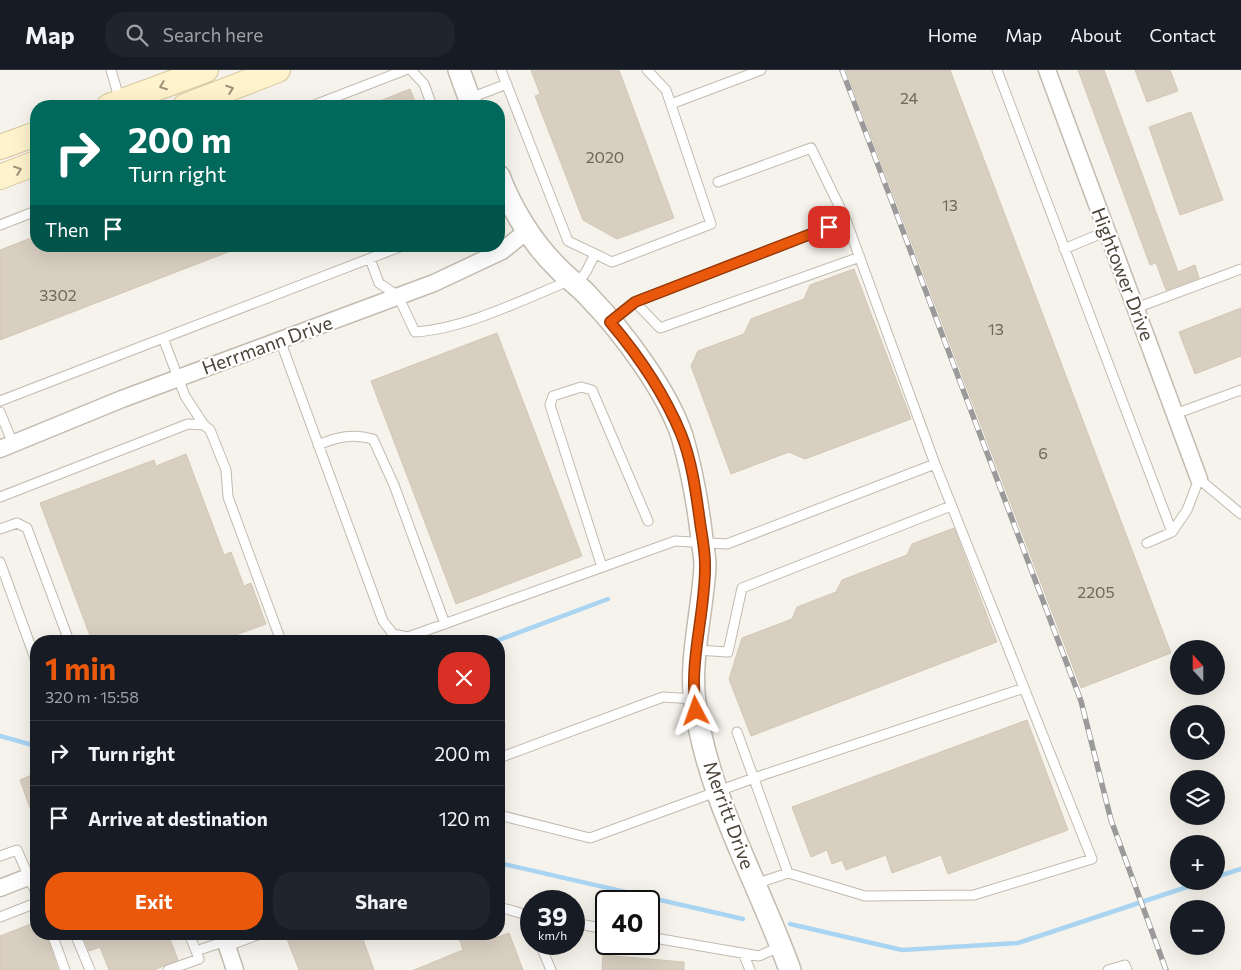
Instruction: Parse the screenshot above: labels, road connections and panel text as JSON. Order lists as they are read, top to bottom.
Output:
{
  "streets": {
    "street": ["Hightower Drive", "Herrmann Drive", "Merritt Drive"]
  },
  "crossings": [
    ["Herrmann Drive", "Merritt Drive"]
  ],
  "house_numbers": [
    "24",
    "2020",
    "13",
    "3302",
    "13",
    "6",
    "2205"
  ],
  "north": "top",
  "page": {
    "header": "Map",
    "search": "Search here",
    "nav": [
      "Home",
      "Map",
      "About",
      "Contact"
    ],
    "turn": ["200 m", "Turn right"],
    "then": "Then",
    "heading": ["1 min", "320 m · 15:58"],
    "map_buttons": ["+", "−"],
    "list": [
      {
        "name": "Turn right",
        "value": "200 m"
      },
      {
        "name": "Arrive at destination",
        "value": "120 m"
      }
    ],
    "buttons": ["Exit", "Share"],
    "speed": "39 km/h",
    "limit": "40"
  }
}
